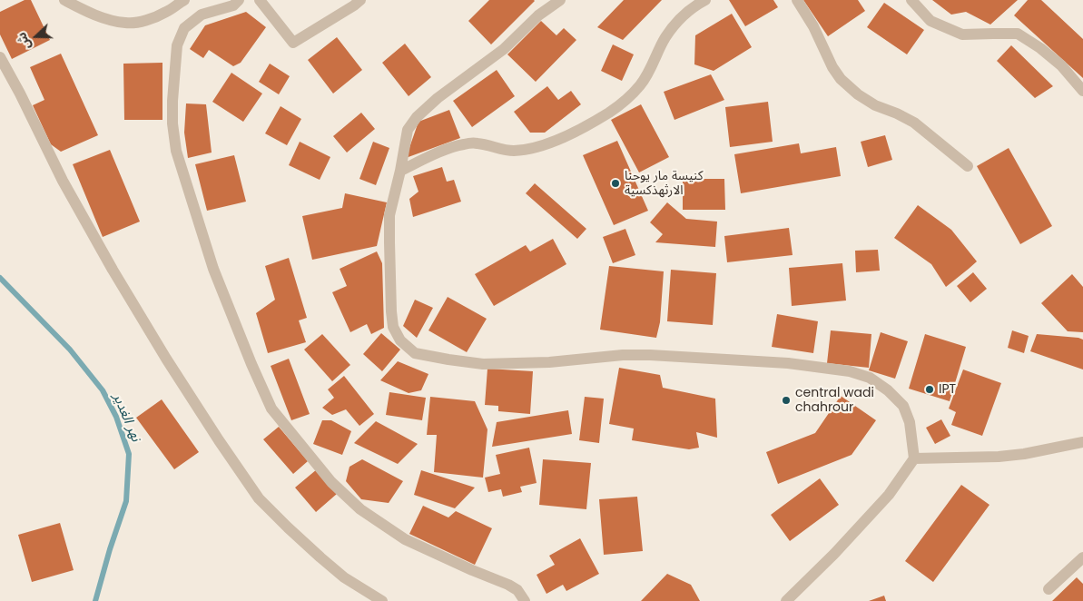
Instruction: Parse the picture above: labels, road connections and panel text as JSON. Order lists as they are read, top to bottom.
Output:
{
  "water": ["نهر الغدير"],
  "places": ["كنيسة مار يوحنا الارثهذكسية", "IPT", "central wadi chahrour"],
  "north": "left"
}
